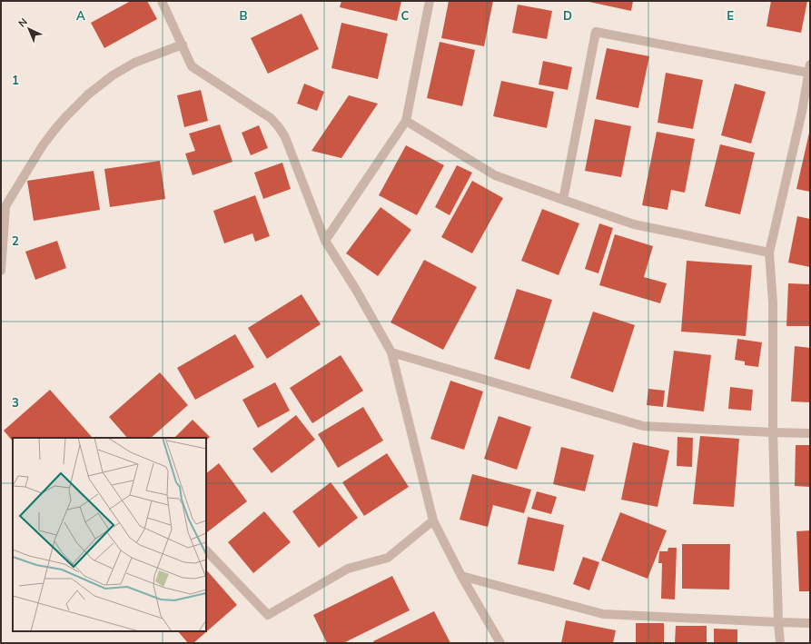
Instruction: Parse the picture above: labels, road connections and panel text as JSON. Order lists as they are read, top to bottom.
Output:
{
  "north": "top left",
  "grid": {
    "columns": [
      "A",
      "B",
      "C",
      "D",
      "E"
    ],
    "rows": ["1", "2", "3"]
  }
}
